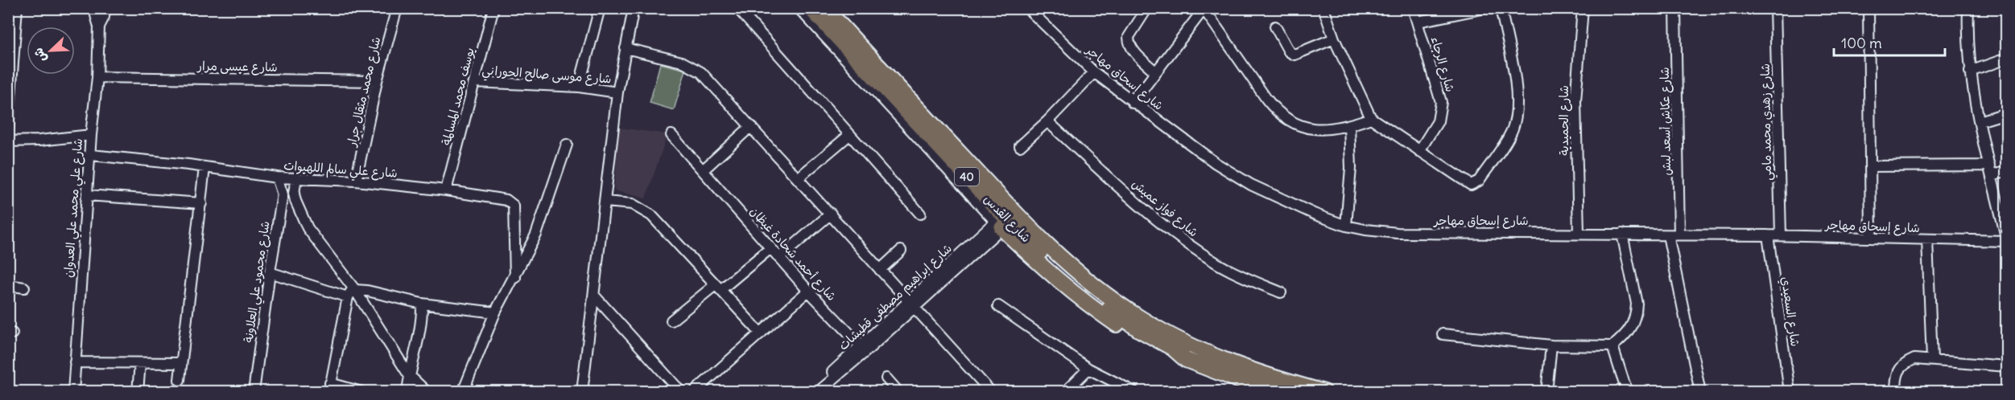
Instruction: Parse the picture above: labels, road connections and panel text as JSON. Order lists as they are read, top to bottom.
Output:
{
  "streets": {
    "highway": ["40", "شارع القدس"],
    "street": [
      "شارع الرجاء",
      "شارع عيسى مرار",
      "شارع موسى صالح الحوراني",
      "شارع إسحاق مهاجر",
      "شارع محمد مثقال جرار",
      "يوسف محمد المسالمة",
      "شارع الحميدية",
      "شارع عكاش أسعد لبش",
      "شارع زهدي محمد مامي",
      "شارع علي سالم اللهيوات",
      "شارع علي محمد علي العدوان",
      "شارع فواز عميش",
      "شارع أحمد شحادة غيظان",
      "شارع محمود علي العلاونة",
      "شارع إبراهيم مصطفى قطيشات",
      "شارع السعيدي"
    ]
  },
  "crossings": [
    ["شارع عيسى مرار", "شارع محمد مثقال جرار"],
    ["شارع عيسى مرار", "شارع علي محمد علي العدوان"],
    ["شارع موسى صالح الحوراني", "يوسف محمد المسالمة"],
    ["شارع إسحاق مهاجر", "شارع الحميدية"],
    ["شارع إسحاق مهاجر", "شارع عكاش أسعد لبش"],
    ["شارع إسحاق مهاجر", "شارع زهدي محمد مامي"],
    ["شارع إسحاق مهاجر", "شارع السعيدي"],
    ["شارع محمد مثقال جرار", "شارع علي سالم اللهيوات"],
    ["يوسف محمد المسالمة", "شارع علي سالم اللهيوات"],
    ["شارع علي سالم اللهيوات", "شارع علي محمد علي العدوان"],
    ["شارع علي سالم اللهيوات", "شارع محمود علي العلاونة"],
    ["40", "شارع القدس"],
    ["شارع أحمد شحادة غيظان", "شارع إبراهيم مصطفى قطيشات"]
  ],
  "scale_bar": "100 m",
  "north": "bottom left"
}
